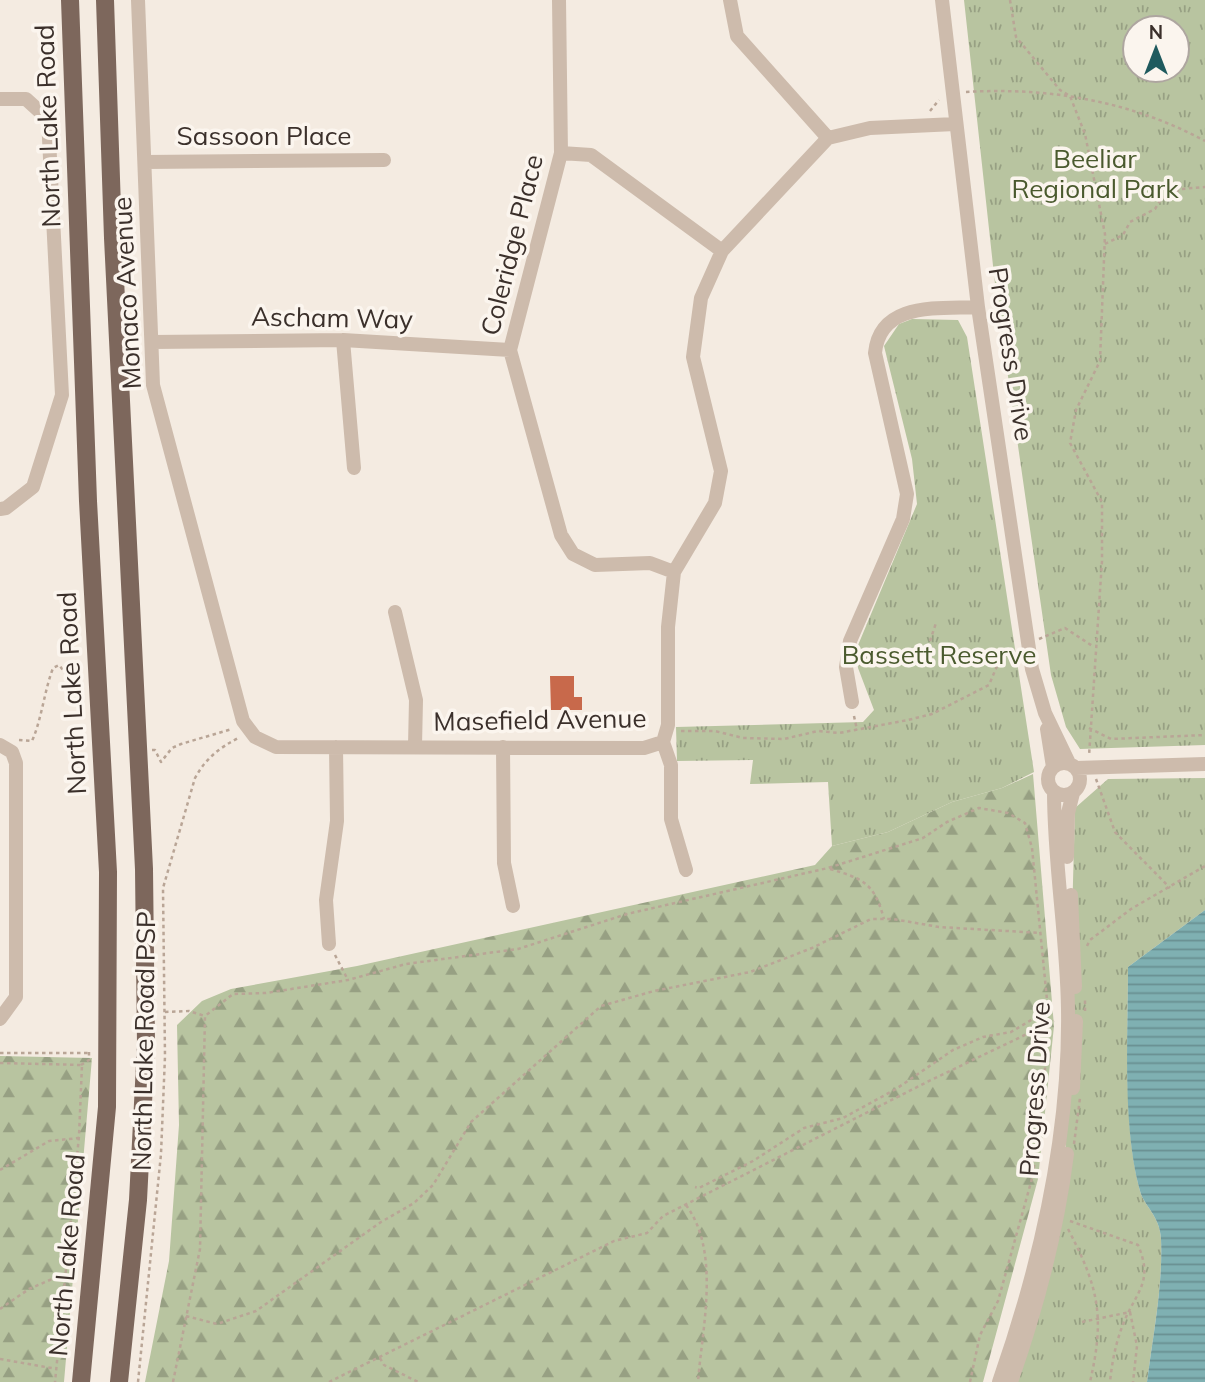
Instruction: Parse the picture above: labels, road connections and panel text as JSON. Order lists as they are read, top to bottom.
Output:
{
  "streets": {
    "main road": ["North Lake Road"],
    "street": [
      "Sassoon Place",
      "Coleridge Place",
      "Monaco Avenue",
      "Ascham Way",
      "Progress Drive",
      "Masefield Avenue"
    ],
    "path": ["North Lake Road PSP"]
  },
  "crossings": [
    ["Sassoon Place", "Monaco Avenue"],
    ["Coleridge Place", "Ascham Way"],
    ["Coleridge Place", "Masefield Avenue"],
    ["Monaco Avenue", "Ascham Way"],
    ["Monaco Avenue", "Masefield Avenue"],
    ["Monaco Avenue", "North Lake Road PSP"],
    ["Masefield Avenue", "North Lake Road PSP"]
  ],
  "parks": ["Beeliar Regional Park", "Bassett Reserve"],
  "north": "top"
}
